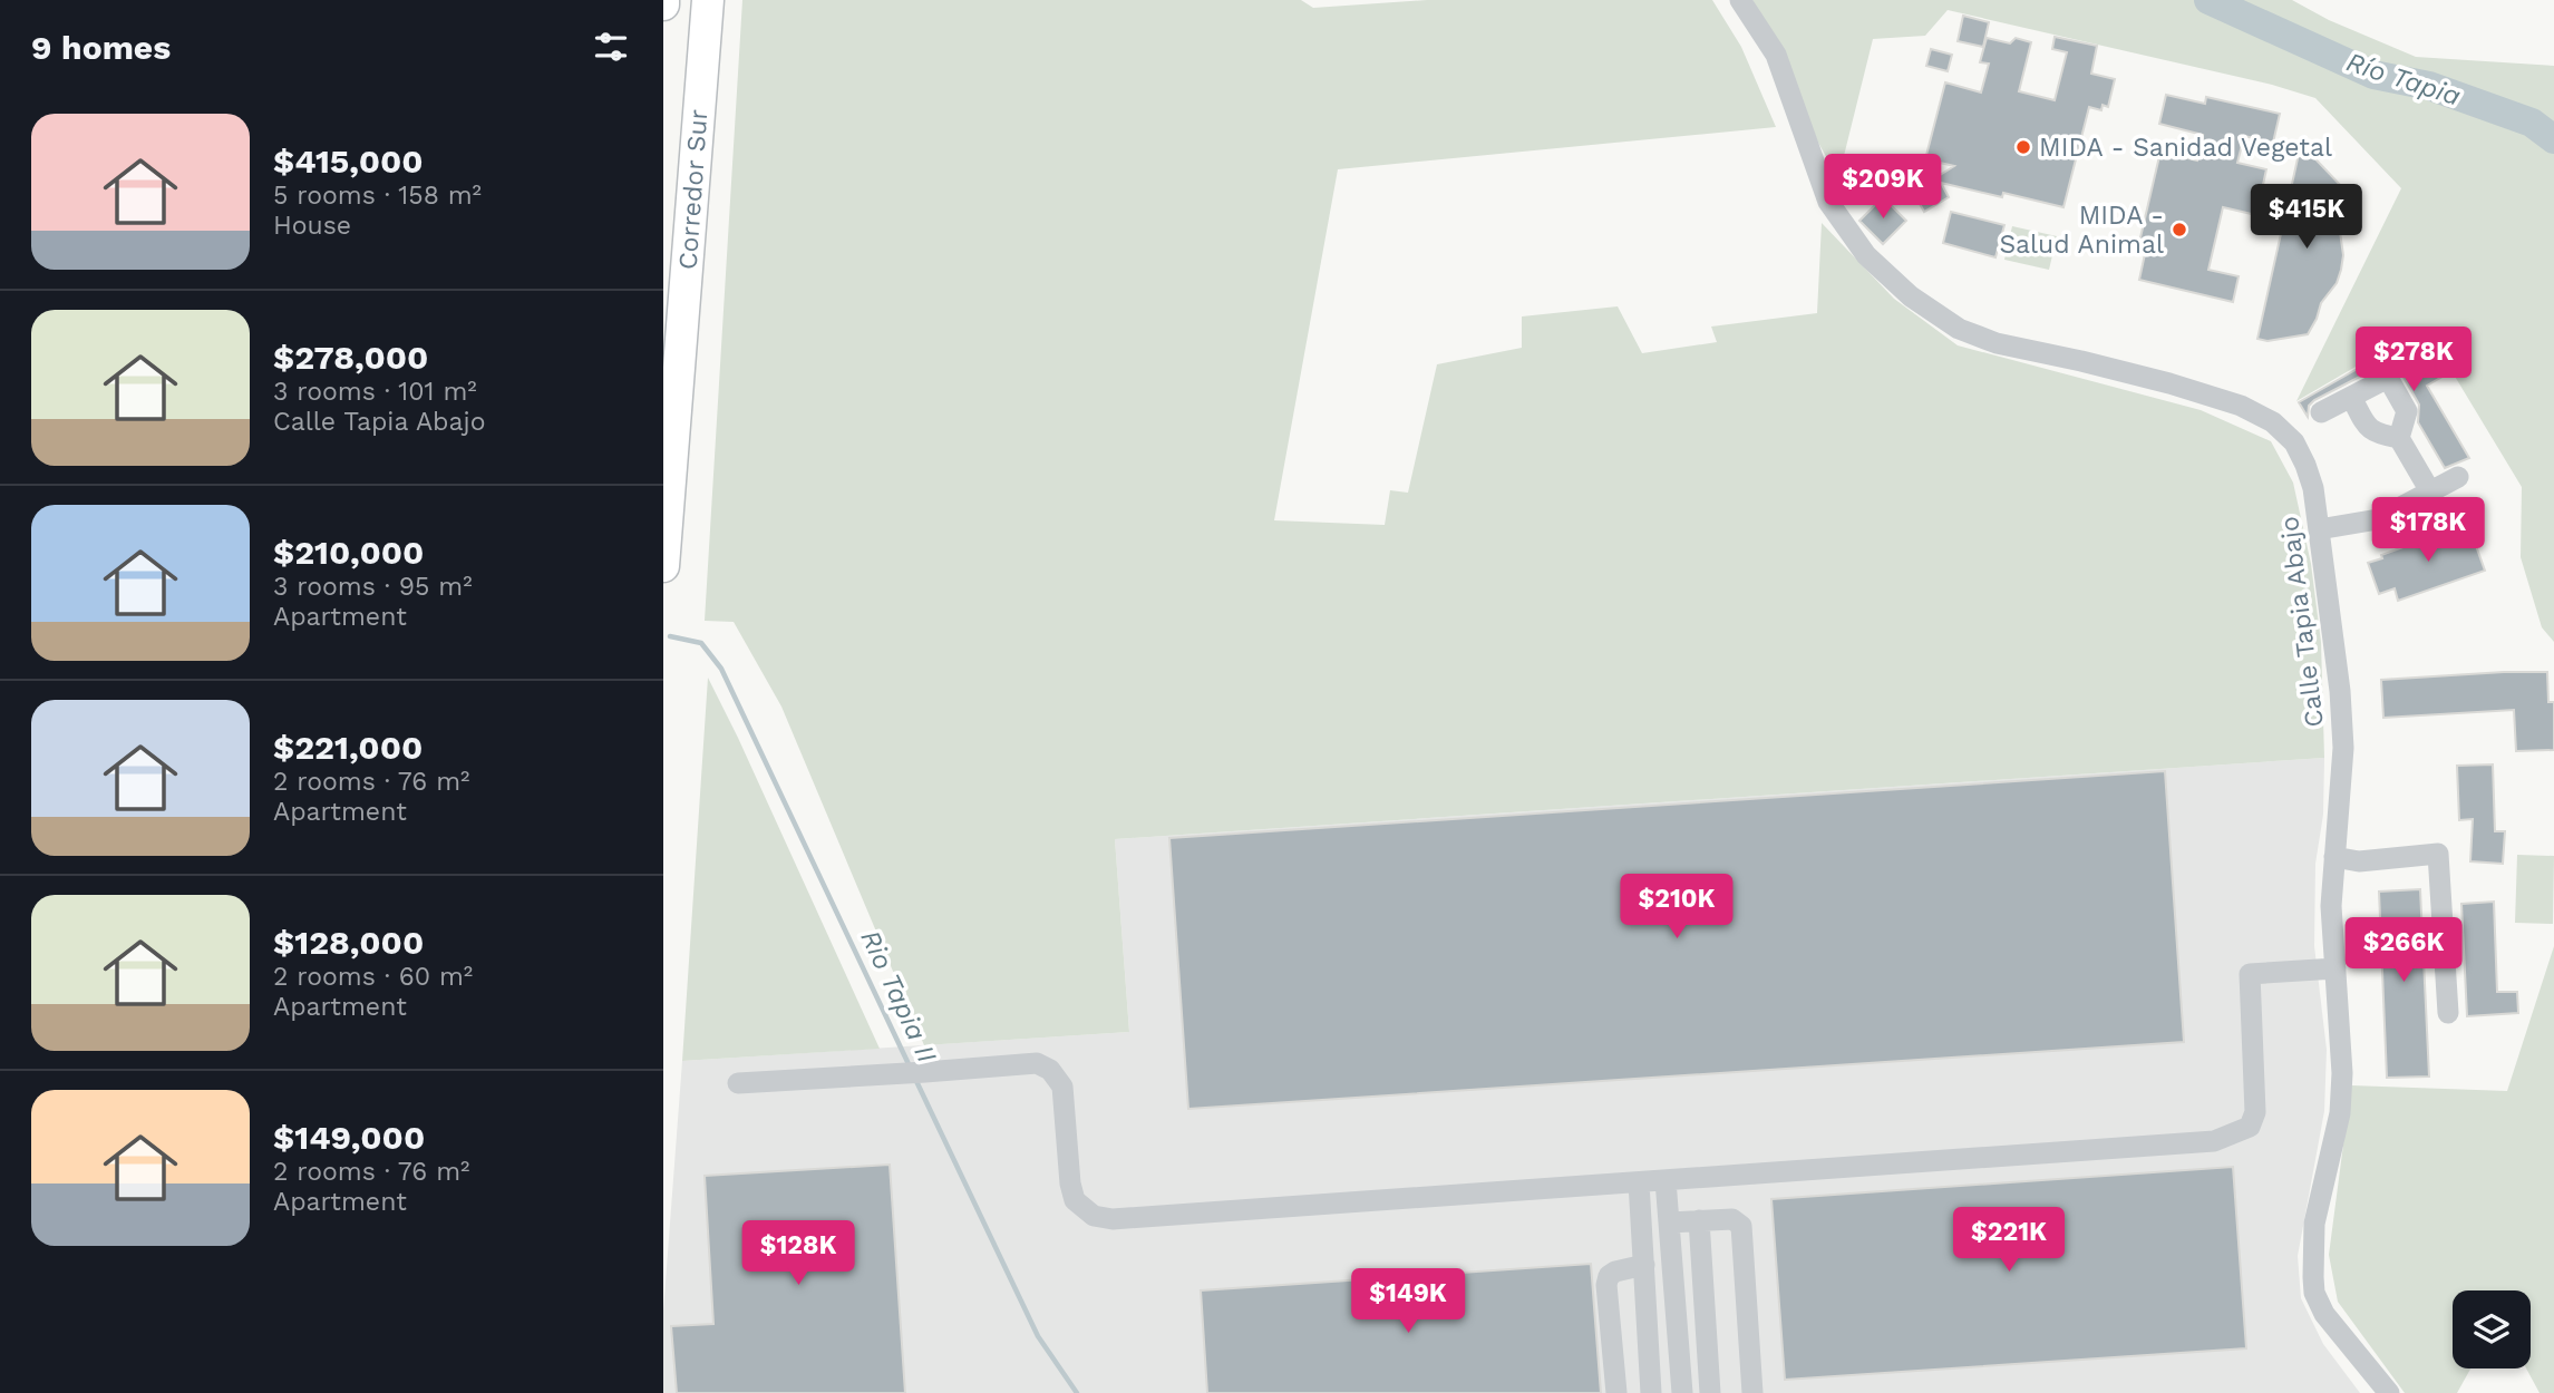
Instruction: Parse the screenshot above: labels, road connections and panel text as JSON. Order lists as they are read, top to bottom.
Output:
{
  "streets": {
    "highway": ["Corredor Sur"],
    "street": ["Calle Tapia Abajo"]
  },
  "water": ["Río Tapia", "Rio Tapia II"],
  "places": ["MIDA - Sanidad Vegetal", "MIDA - Salud Animal"],
  "page": {
    "heading": "9 homes",
    "list": [
      {
        "name": "$415,000",
        "note": "5 rooms · 158 m² · House"
      },
      {
        "name": "$278,000",
        "note": "3 rooms · 101 m² · Calle Tapia Abajo"
      },
      {
        "name": "$210,000",
        "note": "3 rooms · 95 m² · Apartment"
      },
      {
        "name": "$221,000",
        "note": "2 rooms · 76 m² · Apartment"
      },
      {
        "name": "$128,000",
        "note": "2 rooms · 60 m² · Apartment"
      },
      {
        "name": "$149,000",
        "note": "2 rooms · 76 m² · Apartment"
      }
    ],
    "price": [
      "$209K",
      "$415K",
      "$278K",
      "$178K",
      "$210K",
      "$266K",
      "$221K",
      "$128K",
      "$149K"
    ]
  }
}
